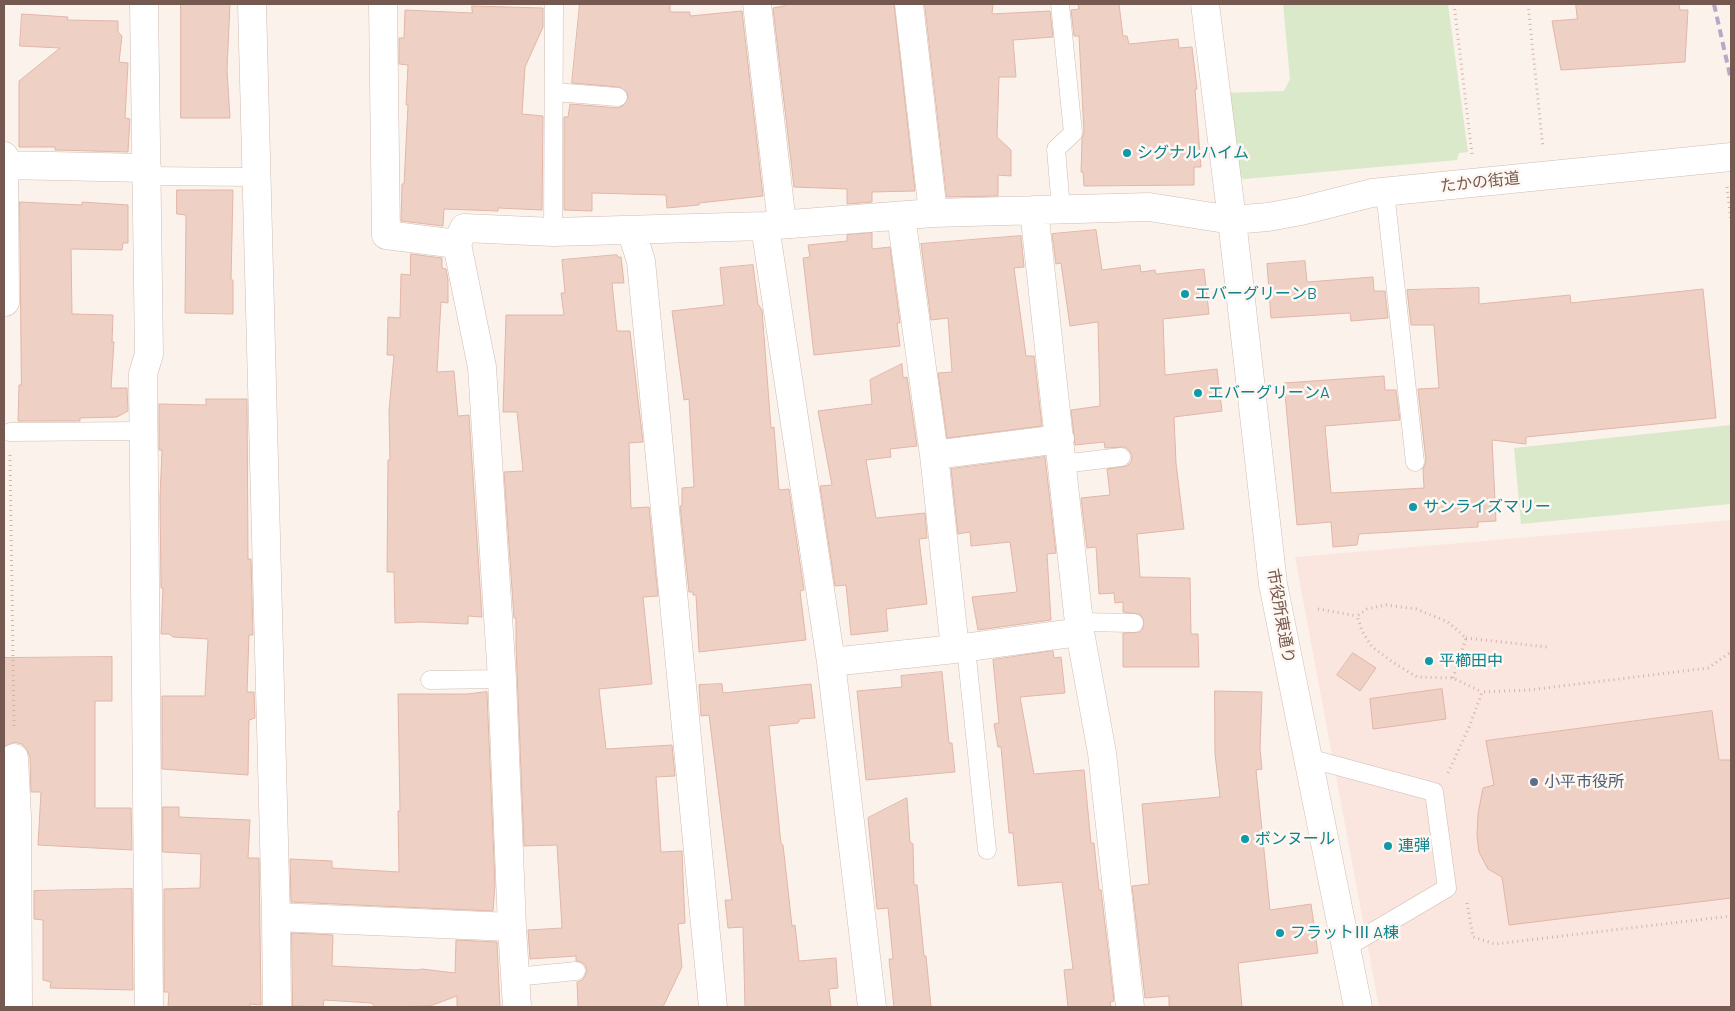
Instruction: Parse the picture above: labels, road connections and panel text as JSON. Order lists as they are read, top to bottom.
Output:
{
  "streets": {
    "street": ["たかの街道", "市役所東通り"]
  },
  "crossings": [
    ["たかの街道", "市役所東通り"]
  ],
  "places": [
    "シグナルハイム",
    "エバーグリーンB",
    "エバーグリーンA",
    "サンライズマリー",
    "平櫛田中",
    "小平市役所",
    "ボンヌール",
    "連弾",
    "フラットⅢ A棟"
  ]
}
